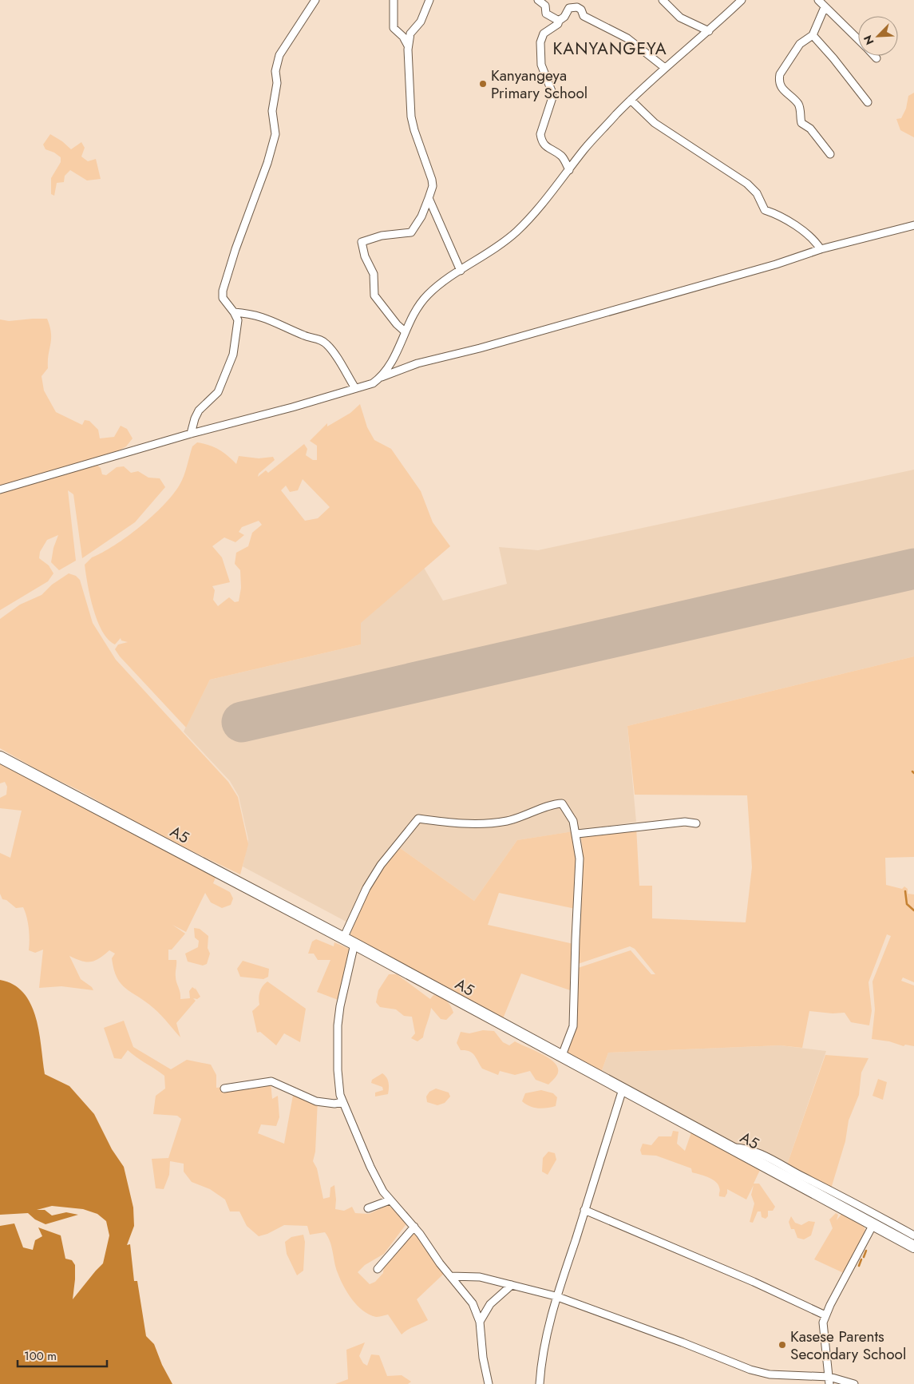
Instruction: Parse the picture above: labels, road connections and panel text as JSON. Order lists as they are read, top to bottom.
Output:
{
  "streets": {
    "highway": ["A5"]
  },
  "districts": ["KANYANGEYA"],
  "places": ["Kanyangeya Primary School", "Kasese Parents Secondary School"],
  "scale_bar": "100 m",
  "north": "bottom left"
}
